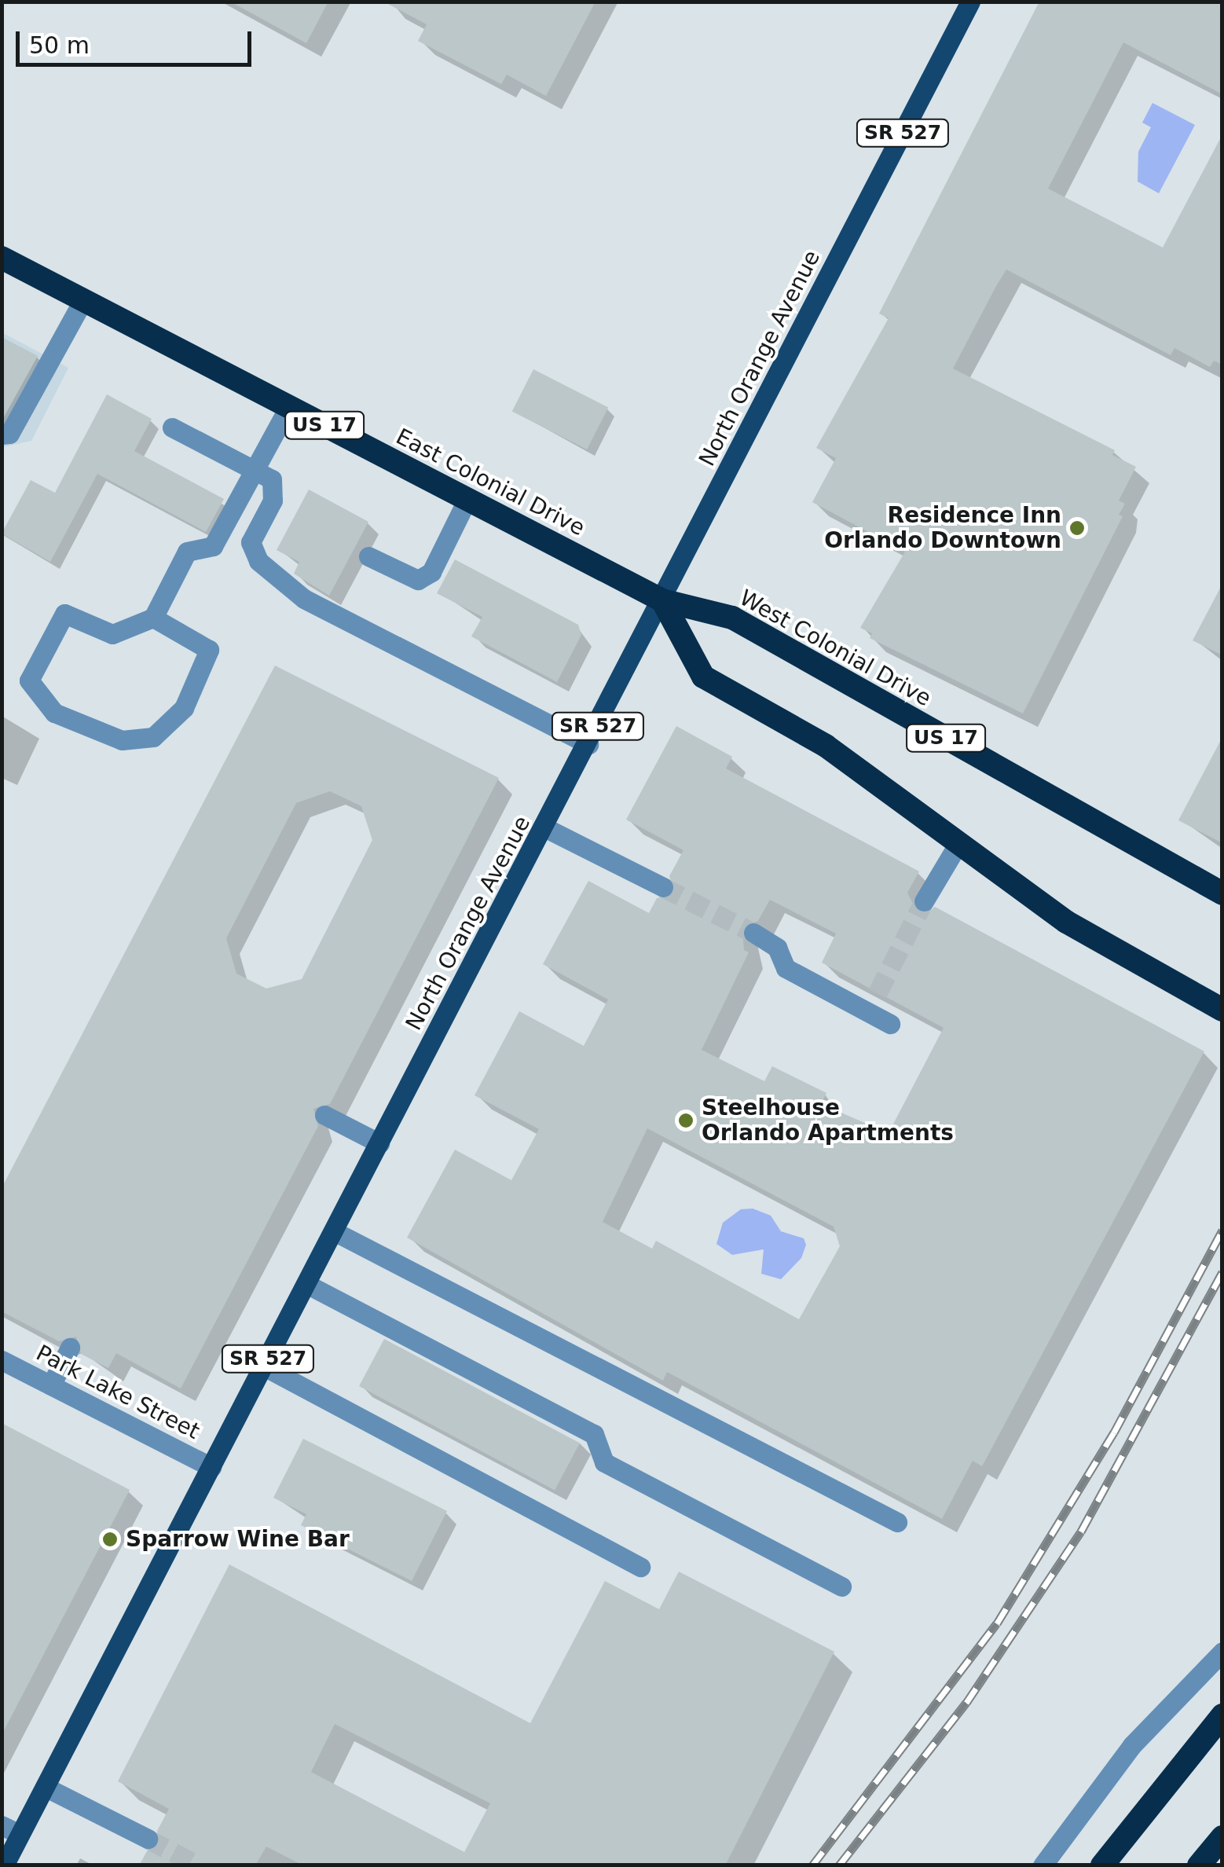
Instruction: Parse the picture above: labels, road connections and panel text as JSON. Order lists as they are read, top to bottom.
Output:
{
  "streets": {
    "highway": ["US 17", "East Colonial Drive", "West Colonial Drive"],
    "main road": ["SR 527", "North Orange Avenue"],
    "street": ["Park Lake Street"]
  },
  "crossings": [
    ["North Orange Avenue", "East Colonial Drive"],
    ["North Orange Avenue", "West Colonial Drive"],
    ["North Orange Avenue", "Park Lake Street"],
    ["East Colonial Drive", "West Colonial Drive"]
  ],
  "places": ["Residence Inn Orlando Downtown", "Steelhouse Orlando Apartments", "Sparrow Wine Bar"],
  "scale_bar": "50 m"
}
